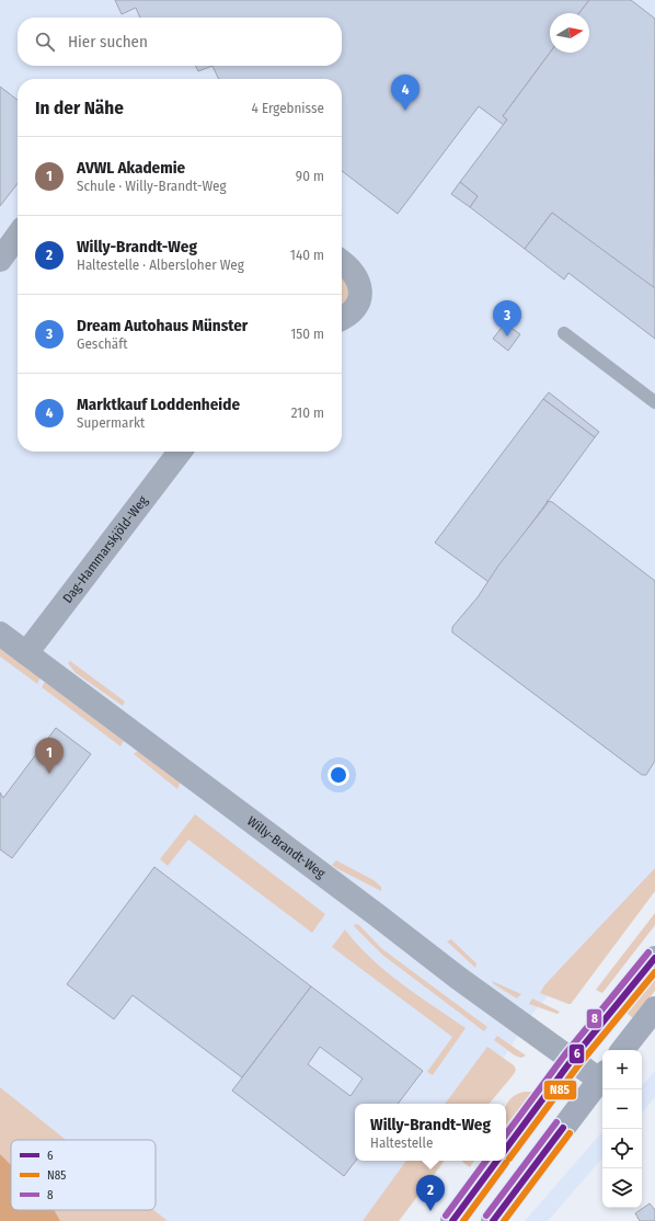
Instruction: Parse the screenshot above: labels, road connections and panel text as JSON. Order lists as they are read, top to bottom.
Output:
{
  "streets": {
    "street": ["Dag-Hammarskjöld-Weg", "Willy-Brandt-Weg"]
  },
  "crossings": [
    ["Dag-Hammarskjöld-Weg", "Willy-Brandt-Weg"]
  ],
  "lines": ["transit line 8", "transit line 6", "transit line N85"],
  "legend": ["6", "N85", "8"],
  "north": "right",
  "page": {
    "search": "Hier suchen",
    "pins": [
      "4",
      "3",
      "1",
      "2"
    ],
    "heading": ["In der Nähe", "4 Ergebnisse"],
    "list": [
      {
        "mark": "1",
        "name": "AVWL Akademie",
        "note": "Schule · Willy-Brandt-Weg",
        "value": "90 m"
      },
      {
        "mark": "2",
        "name": "Willy-Brandt-Weg",
        "note": "Haltestelle · Albersloher Weg",
        "value": "140 m"
      },
      {
        "mark": "3",
        "name": "Dream Autohaus Münster",
        "note": "Geschäft",
        "value": "150 m"
      },
      {
        "mark": "4",
        "name": "Marktkauf Loddenheide",
        "note": "Supermarkt",
        "value": "210 m"
      }
    ],
    "map_buttons": ["+", "−"],
    "popup": ["Willy-Brandt-Weg", "Haltestelle"]
  }
}
